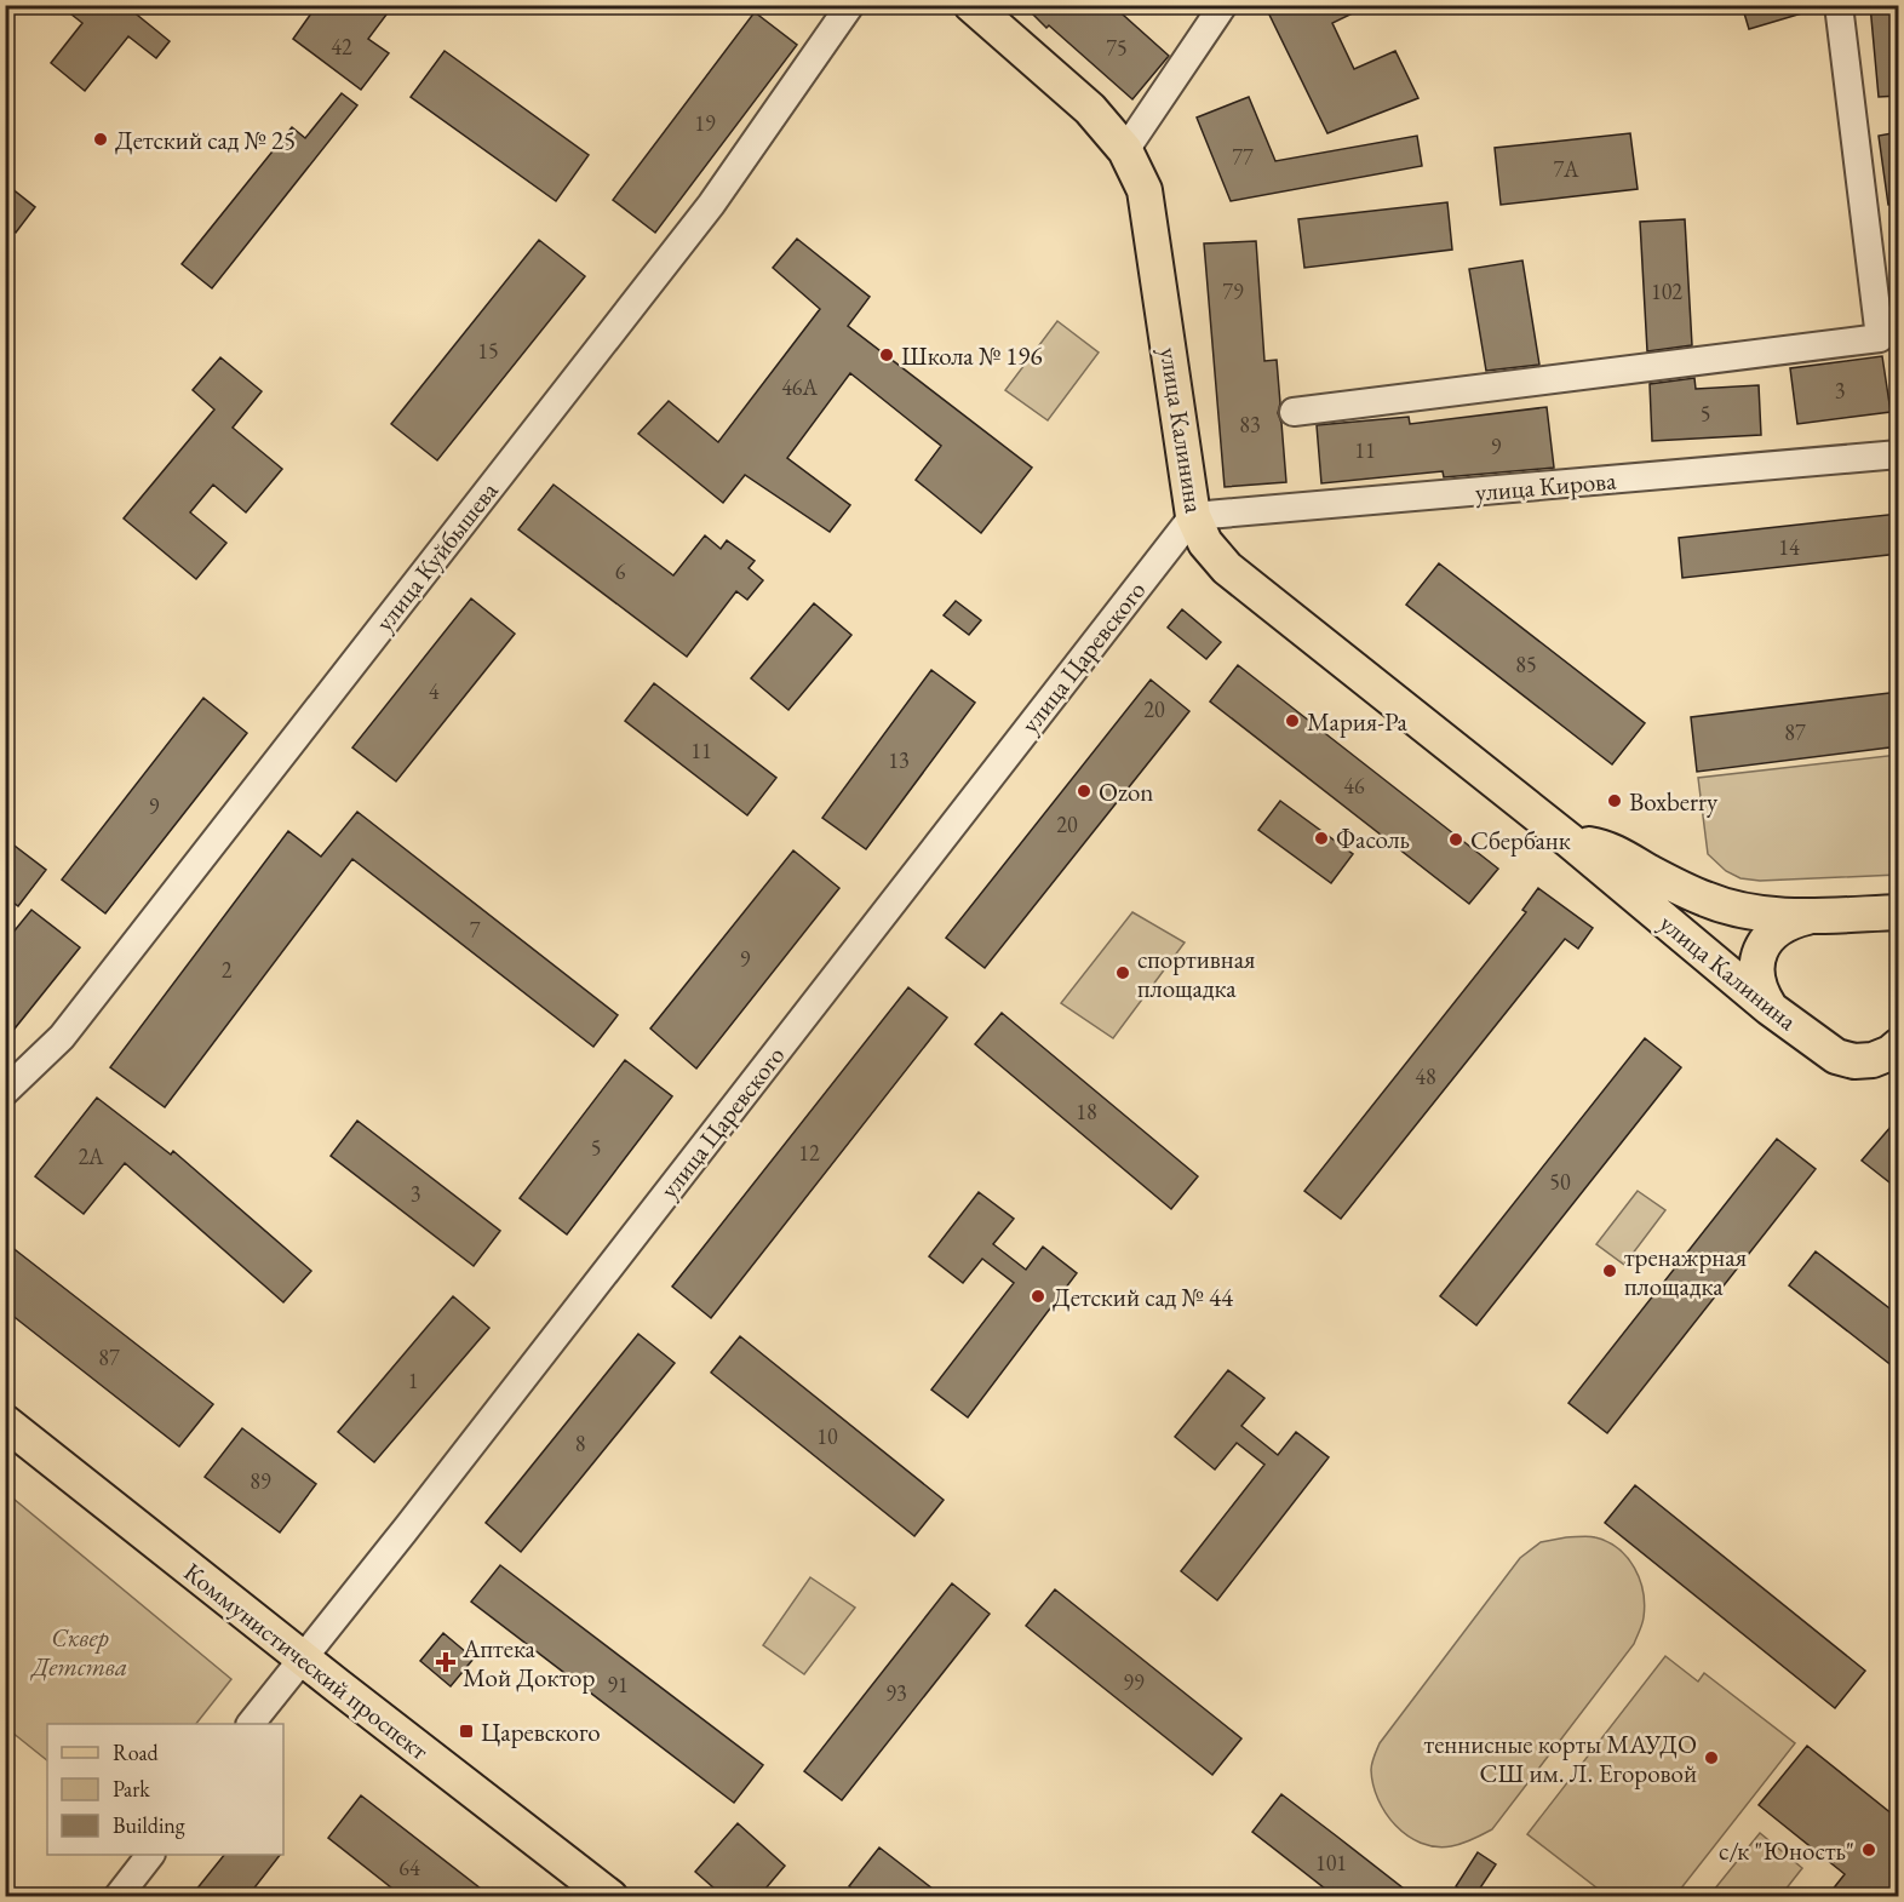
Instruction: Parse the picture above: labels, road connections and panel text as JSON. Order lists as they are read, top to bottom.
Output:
{
  "streets": {
    "main road": ["улица Калинина", "Коммунистический проспект"],
    "street": ["улица Кирова", "улица Куйбышева", "улица Царевского"]
  },
  "crossings": [
    ["улица Калинина", "улица Кирова"],
    ["улица Калинина", "улица Царевского"],
    ["улица Кирова", "улица Царевского"],
    ["улица Царевского", "Коммунистический проспект"]
  ],
  "parks": ["Сквер Детства"],
  "places": {
    "other": [
      "Детский сад № 25",
      "Школа № 196",
      "Мария-Ра",
      "Ozon",
      "Boxberry",
      "Фасоль",
      "Сбербанк",
      "спортивная площадка",
      "тренажрная площадка",
      "Детский сад № 44",
      "теннисные корты МАУДО СШ им. Л. Егоровой",
      "с/к \"Юность\""
    ],
    "health": ["Аптека Мой Доктор"],
    "transit": ["Царевского"]
  },
  "house_numbers": [
    "42",
    "75",
    "19",
    "77",
    "7А",
    "79",
    "102",
    "15",
    "46А",
    "3",
    "5",
    "83",
    "9",
    "11",
    "14",
    "6",
    "85",
    "4",
    "20",
    "87",
    "11",
    "13",
    "46",
    "9",
    "20",
    "7",
    "9",
    "2",
    "48",
    "18",
    "5",
    "12",
    "2А",
    "50",
    "3",
    "87",
    "1",
    "10",
    "8",
    "89",
    "99",
    "91",
    "93",
    "101",
    "64"
  ],
  "legend": ["Road", "Park", "Building"]
}
